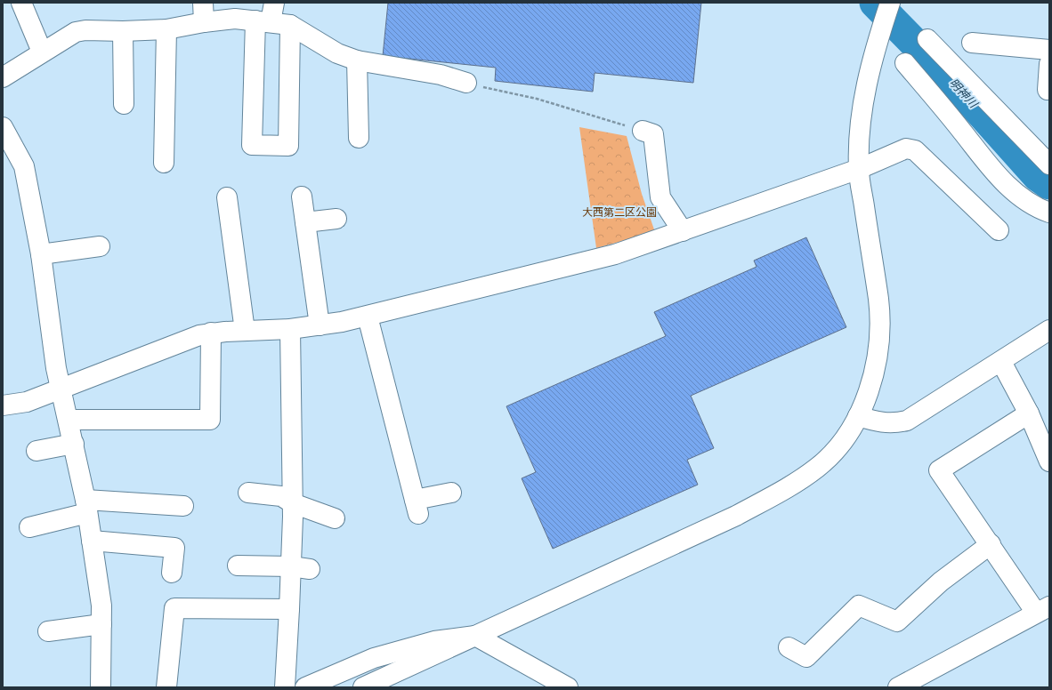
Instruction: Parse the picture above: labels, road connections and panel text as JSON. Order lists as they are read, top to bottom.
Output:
{
  "water": ["明神川"],
  "parks": ["大西第二区公園"]
}
